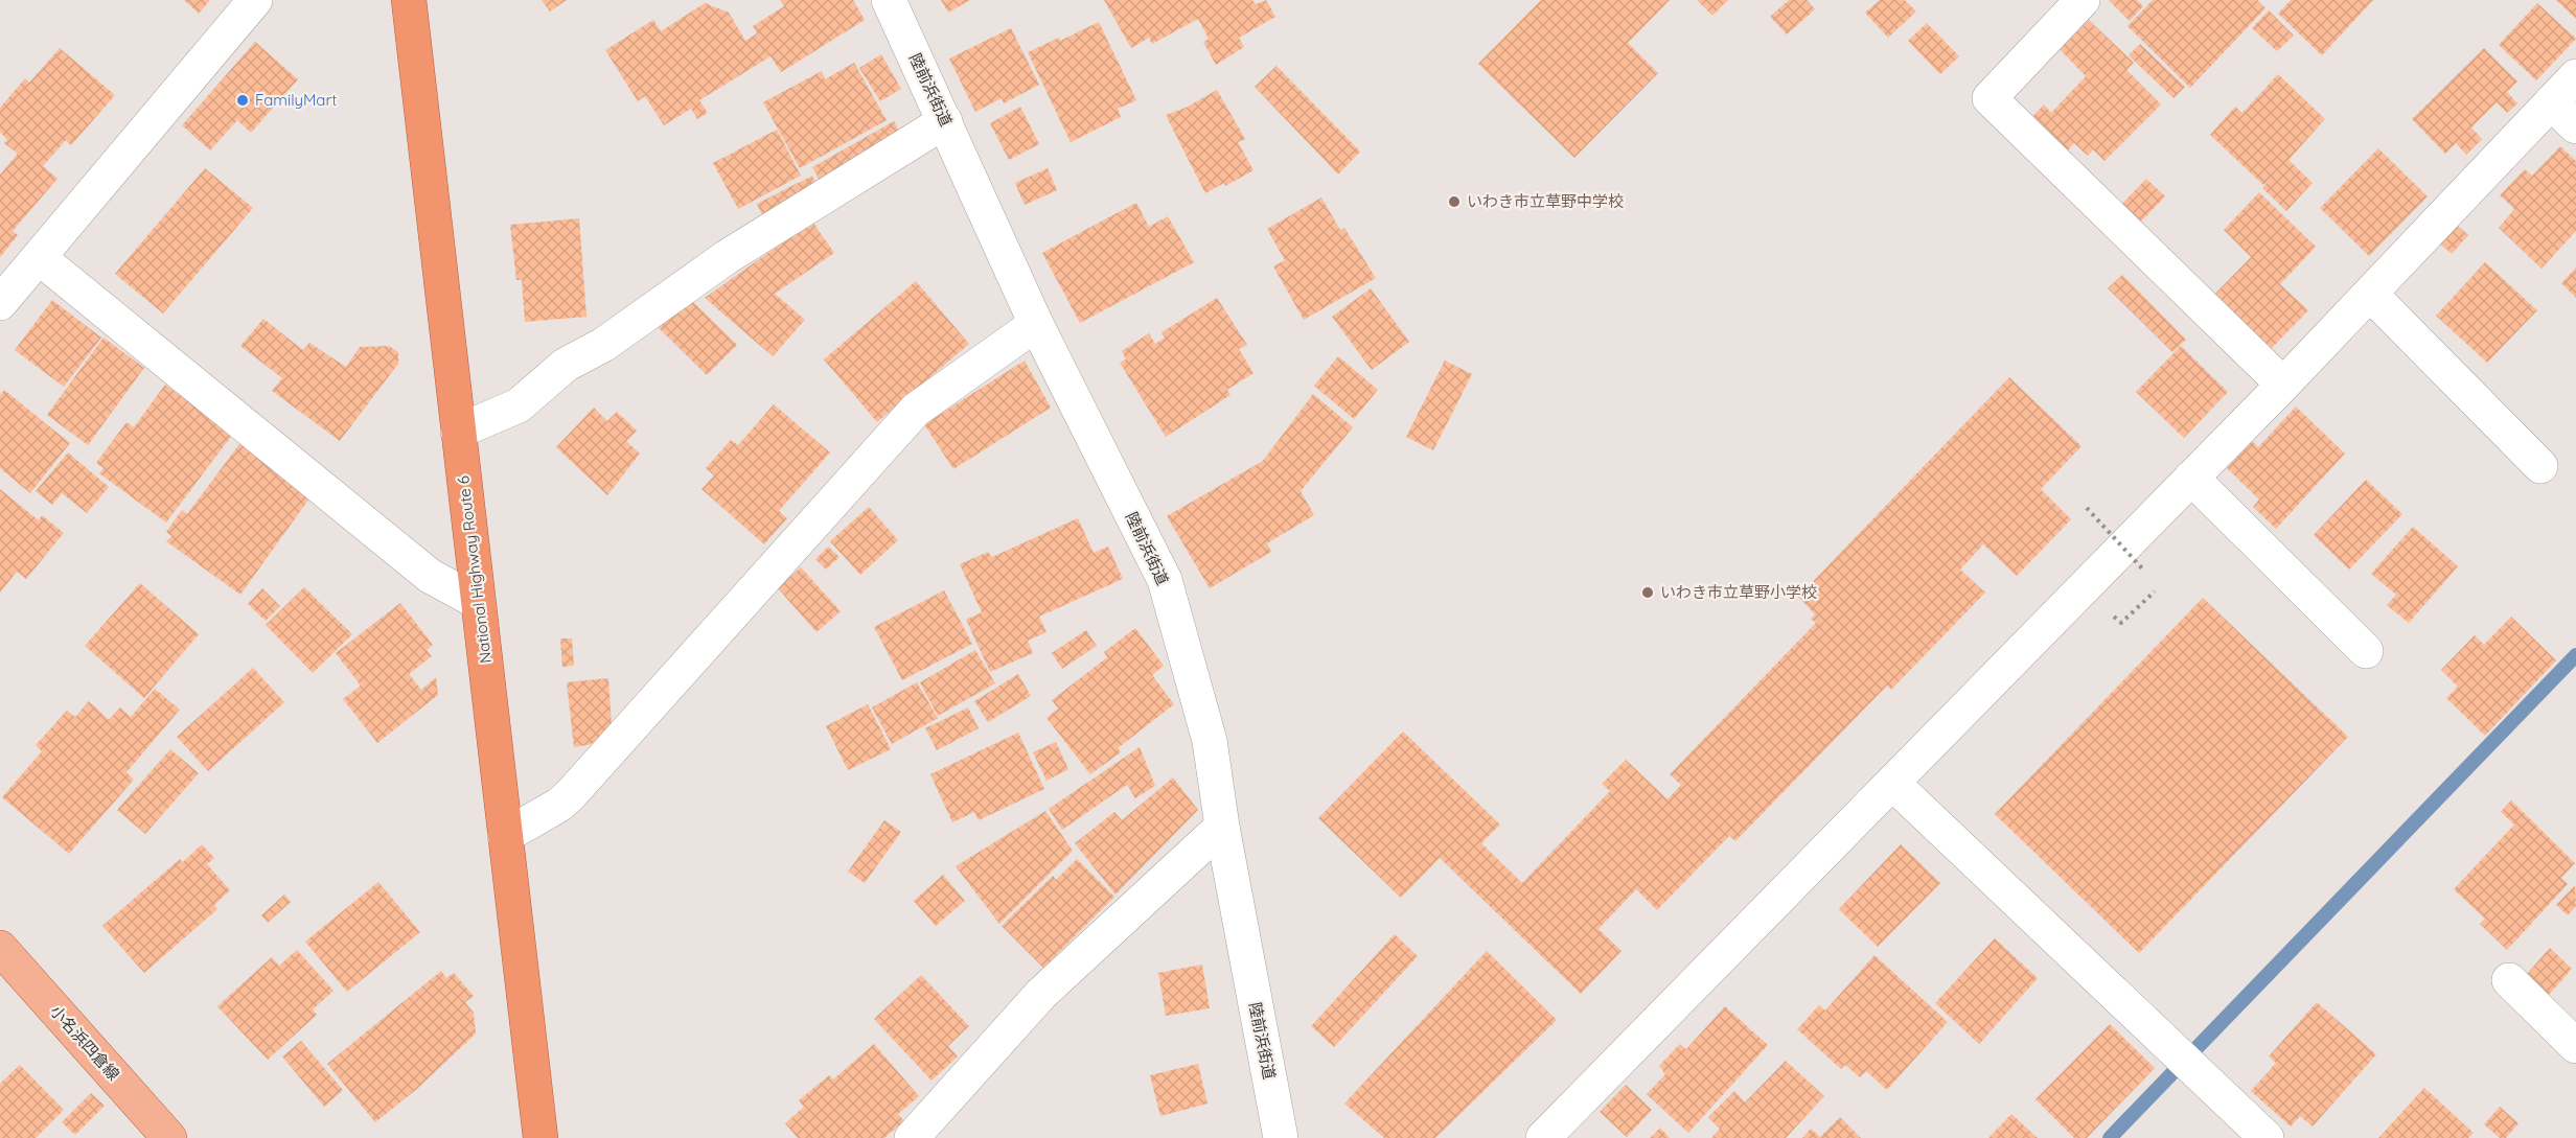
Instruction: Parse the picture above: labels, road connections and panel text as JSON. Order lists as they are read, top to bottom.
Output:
{
  "streets": {
    "highway": ["National Highway Route 6"],
    "main road": ["小名浜四倉線"],
    "street": ["陸前浜街道"]
  },
  "places": ["FamilyMart", "いわき市立草野中学校", "いわき市立草野小学校"]
}
